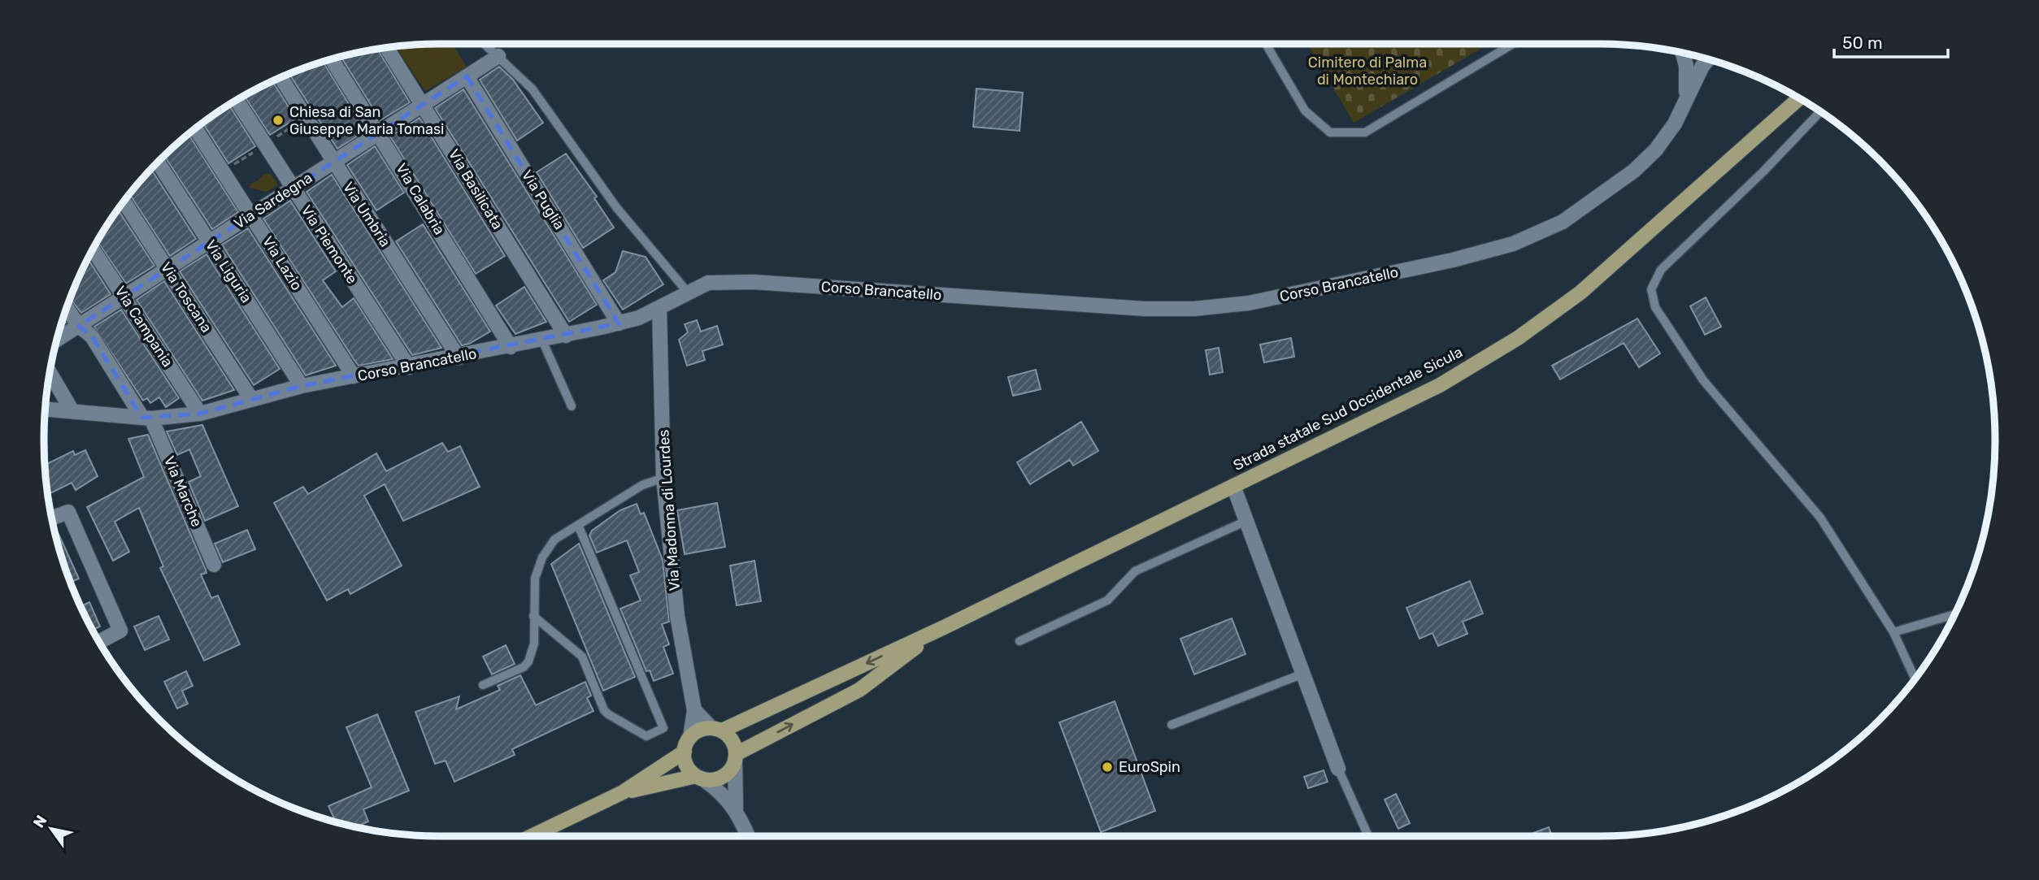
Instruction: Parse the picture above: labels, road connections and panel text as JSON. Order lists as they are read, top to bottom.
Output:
{
  "streets": {
    "main road": ["Strada statale Sud Occidentale Sicula"],
    "street": [
      "Via Basilicata",
      "Via Calabria",
      "Via Puglia",
      "Via Sardegna",
      "Via Umbria",
      "Via Piemonte",
      "Via Lazio",
      "Via Liguria",
      "Corso Brancatello",
      "Via Toscana",
      "Via Campania",
      "Via Marche",
      "Via Madonna di Lourdes"
    ]
  },
  "crossings": [
    ["Via Basilicata", "Via Sardegna"],
    ["Via Basilicata", "Corso Brancatello"],
    ["Via Calabria", "Via Sardegna"],
    ["Via Calabria", "Corso Brancatello"],
    ["Via Puglia", "Via Sardegna"],
    ["Via Puglia", "Corso Brancatello"],
    ["Via Sardegna", "Via Umbria"],
    ["Via Sardegna", "Via Piemonte"],
    ["Via Sardegna", "Via Lazio"],
    ["Via Sardegna", "Via Liguria"],
    ["Via Sardegna", "Via Toscana"],
    ["Via Sardegna", "Via Campania"],
    ["Via Sardegna", "Via Marche"],
    ["Via Umbria", "Corso Brancatello"],
    ["Via Piemonte", "Corso Brancatello"],
    ["Via Lazio", "Corso Brancatello"],
    ["Via Liguria", "Corso Brancatello"],
    ["Corso Brancatello", "Via Toscana"],
    ["Corso Brancatello", "Via Campania"],
    ["Corso Brancatello", "Via Marche"],
    ["Corso Brancatello", "Via Madonna di Lourdes"],
    ["Strada statale Sud Occidentale Sicula", "Via Madonna di Lourdes"]
  ],
  "parks": ["Cimitero di Palma di Montechiaro"],
  "places": ["Chiesa di San Giuseppe Maria Tomasi", "EuroSpin"],
  "scale_bar": "50 m",
  "north": "top left"
}
